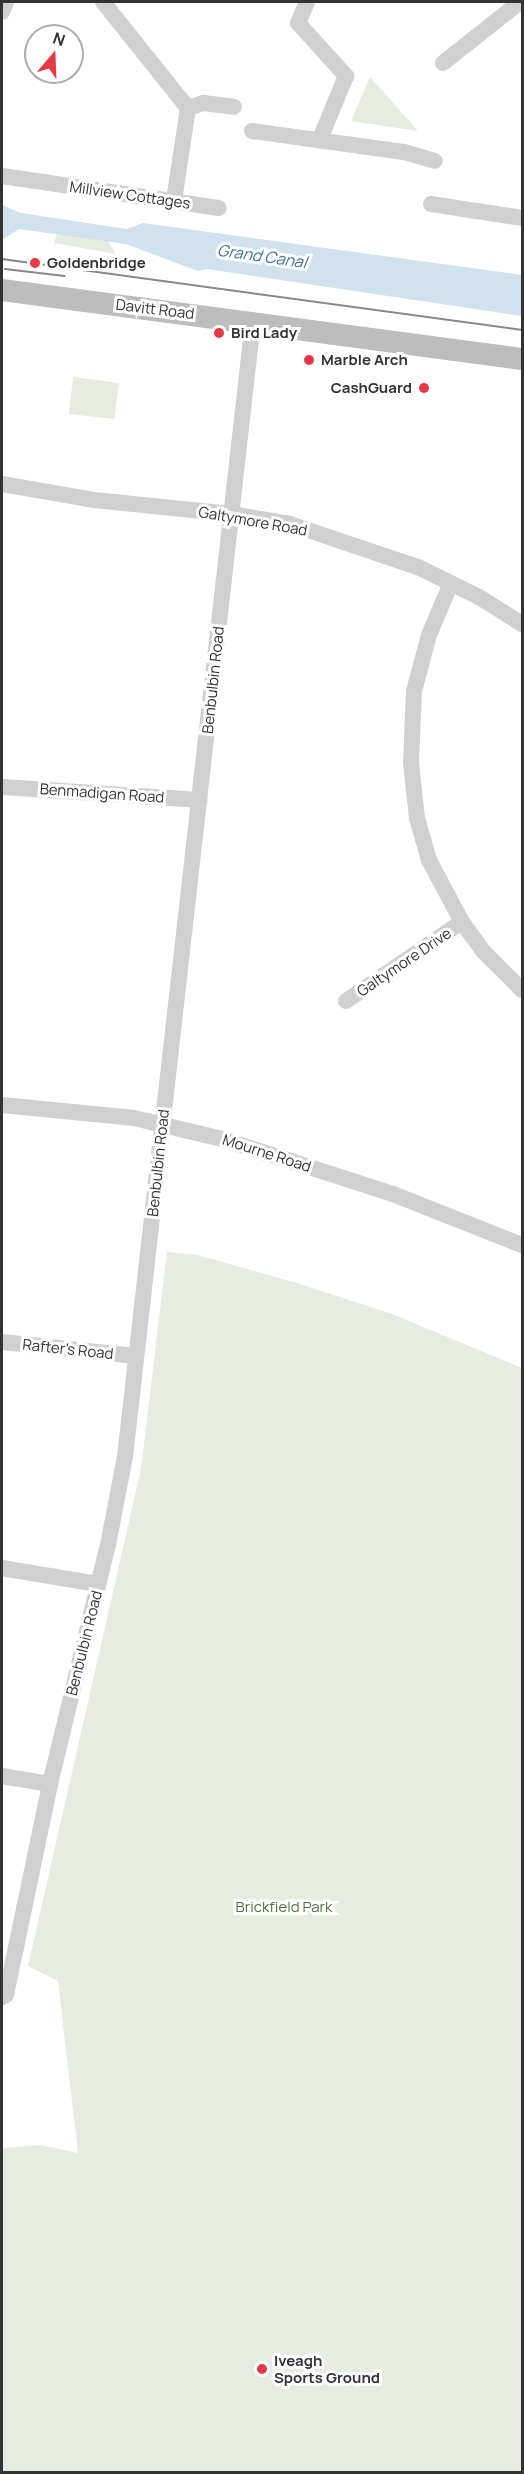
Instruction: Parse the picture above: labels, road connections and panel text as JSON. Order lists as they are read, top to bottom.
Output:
{
  "streets": {
    "main road": ["Davitt Road"],
    "street": [
      "Millview Cottages",
      "Galtymore Road",
      "Benbulbin Road",
      "Benmadigan Road",
      "Galtymore Drive",
      "Mourne Road",
      "Rafter's Road"
    ]
  },
  "crossings": [
    ["Davitt Road", "Benbulbin Road"],
    ["Galtymore Road", "Benbulbin Road"],
    ["Galtymore Road", "Galtymore Drive"],
    ["Benbulbin Road", "Benmadigan Road"],
    ["Benbulbin Road", "Mourne Road"],
    ["Benbulbin Road", "Rafter's Road"]
  ],
  "water": ["Grand Canal"],
  "parks": ["Brickfield Park"],
  "places": [
    "Goldenbridge",
    "Bird Lady",
    "Marble Arch",
    "CashGuard",
    "Iveagh Sports Ground"
  ],
  "north": "top"
}
